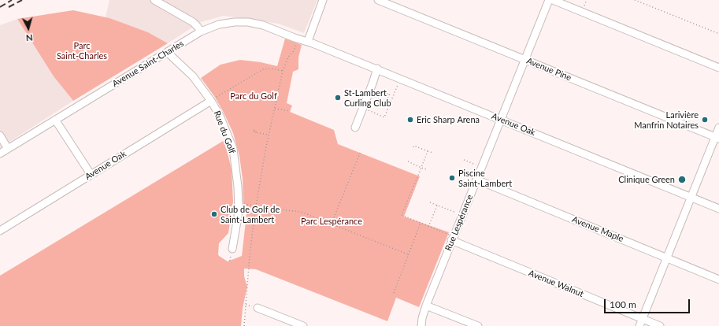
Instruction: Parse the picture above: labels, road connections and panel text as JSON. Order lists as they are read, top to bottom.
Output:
{
  "streets": {
    "street": [
      "Avenue Saint-Charles",
      "Avenue Pine",
      "Avenue Oak",
      "Rue du Golf",
      "Rue Lespérance",
      "Avenue Maple",
      "Avenue Walnut"
    ]
  },
  "crossings": [
    ["Avenue Saint-Charles", "Avenue Oak"],
    ["Avenue Saint-Charles", "Rue du Golf"],
    ["Avenue Pine", "Rue Lespérance"],
    ["Avenue Oak", "Rue du Golf"],
    ["Avenue Oak", "Rue Lespérance"],
    ["Rue Lespérance", "Avenue Maple"],
    ["Rue Lespérance", "Avenue Walnut"]
  ],
  "parks": ["Parc Saint-Charles", "Parc du Golf", "Parc Lespérance"],
  "places": [
    "St-Lambert Curling Club",
    "Eric Sharp Arena",
    "Larivière Manfrin Notaires",
    "Piscine Saint-Lambert",
    "Clinique Green",
    "Club de Golf de Saint-Lambert"
  ],
  "scale_bar": "100 m",
  "north": "bottom"
}
